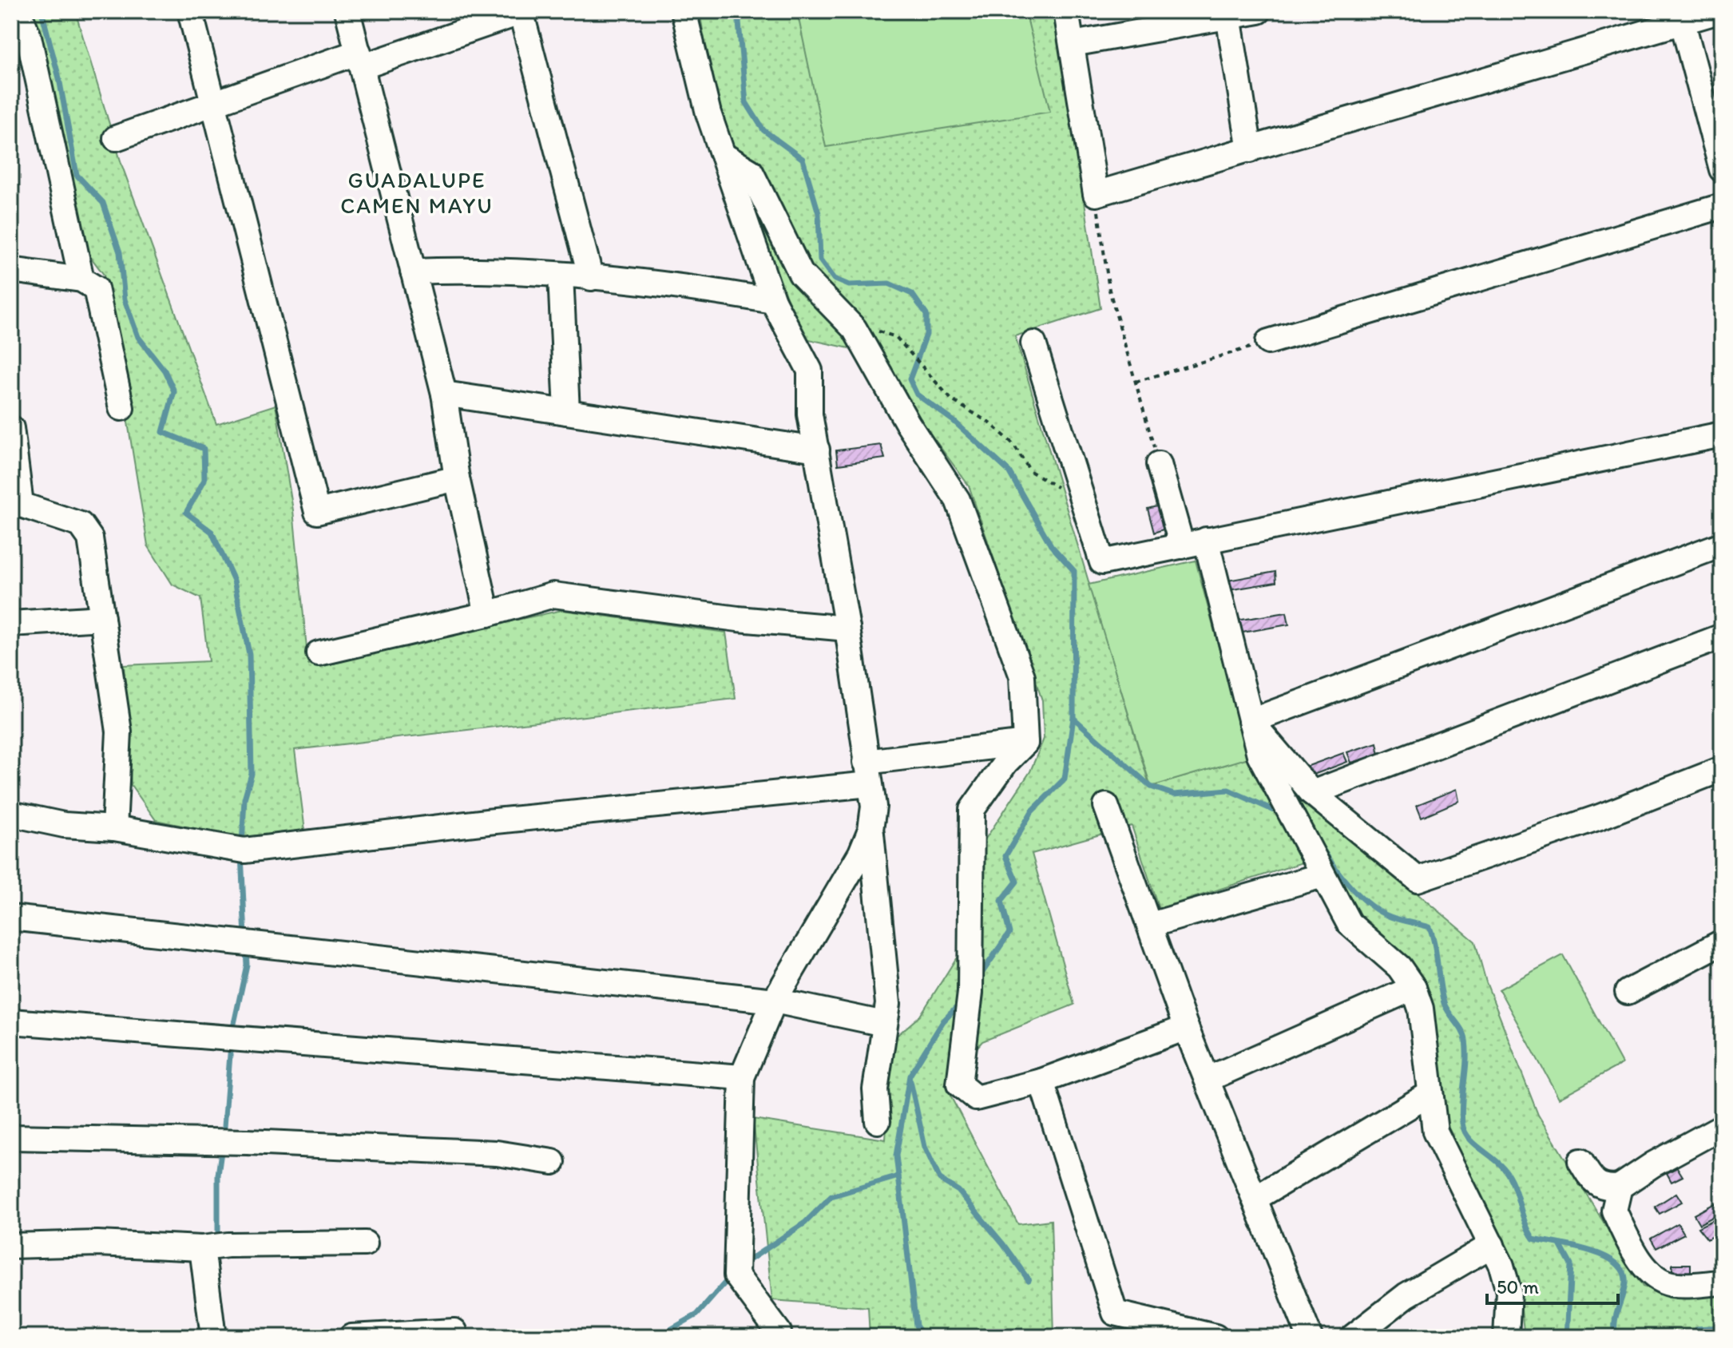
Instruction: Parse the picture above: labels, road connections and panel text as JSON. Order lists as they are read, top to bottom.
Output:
{
  "districts": ["GUADALUPE CAMEN MAYU"],
  "scale_bar": "50 m"
}
